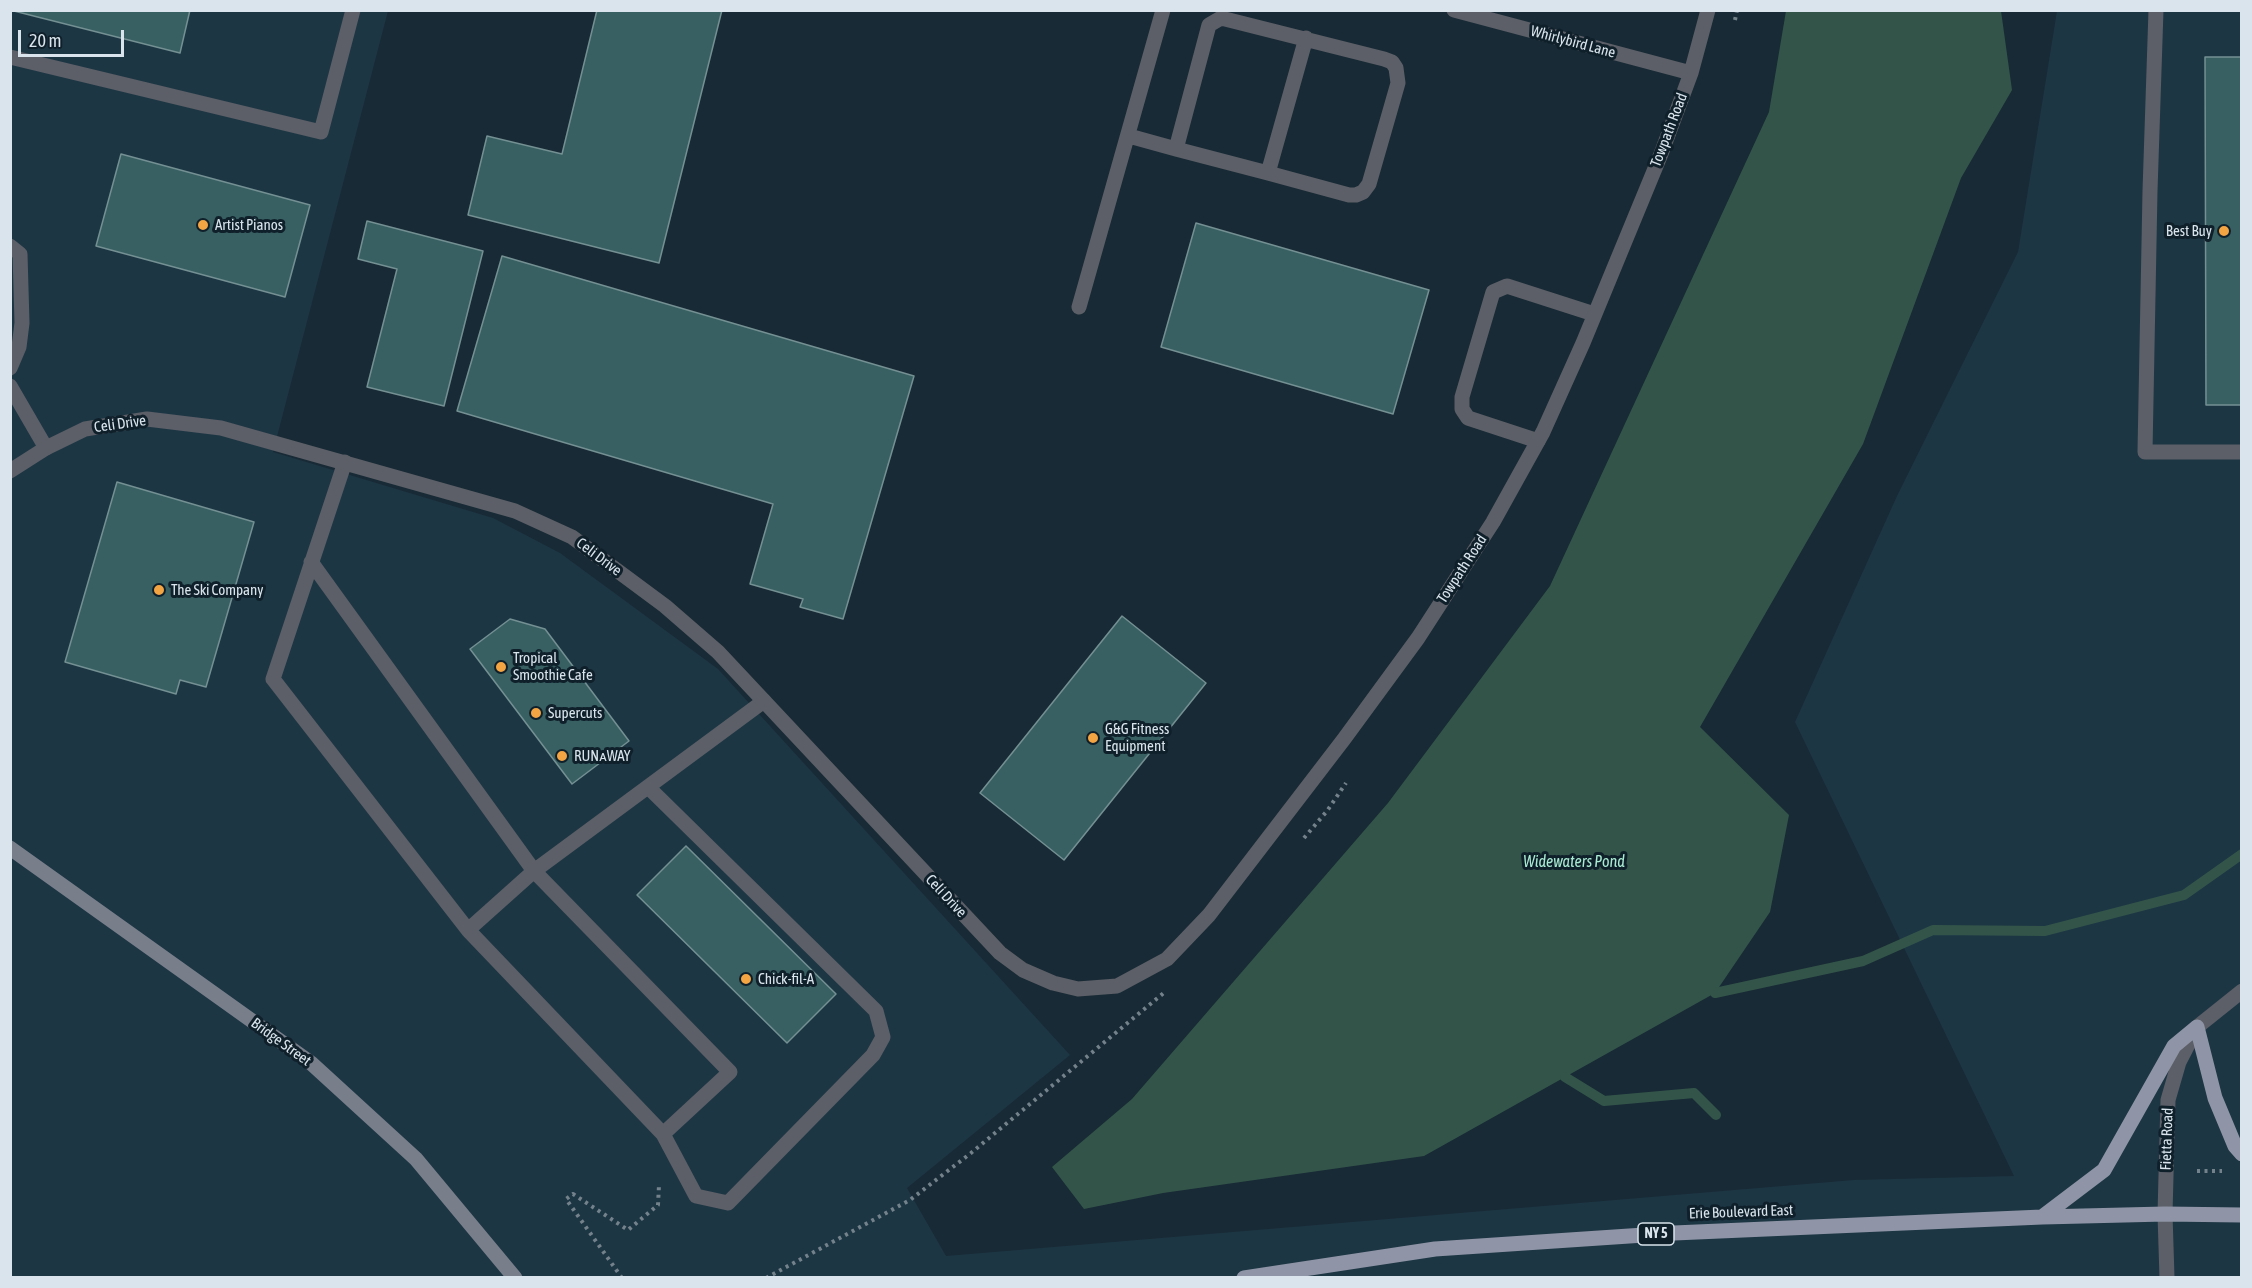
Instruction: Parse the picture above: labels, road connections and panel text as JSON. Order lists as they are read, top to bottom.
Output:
{
  "streets": {
    "main road": ["Bridge Street", "Erie Boulevard East", "NY 5"],
    "street": [
      "Whirlybird Lane",
      "Towpath Road",
      "Celi Drive",
      "Fietta Road"
    ]
  },
  "crossings": [
    ["Whirlybird Lane", "Towpath Road"],
    ["Towpath Road", "Celi Drive"],
    ["Fietta Road", "Erie Boulevard East"]
  ],
  "water": ["Widewaters Pond"],
  "places": [
    "Artist Pianos",
    "Best Buy",
    "The Ski Company",
    "Tropical Smoothie Cafe",
    "Supercuts",
    "G&G Fitness Equipment",
    "RUNᴀWAY",
    "Chick-fil-A"
  ],
  "scale_bar": "20 m"
}
